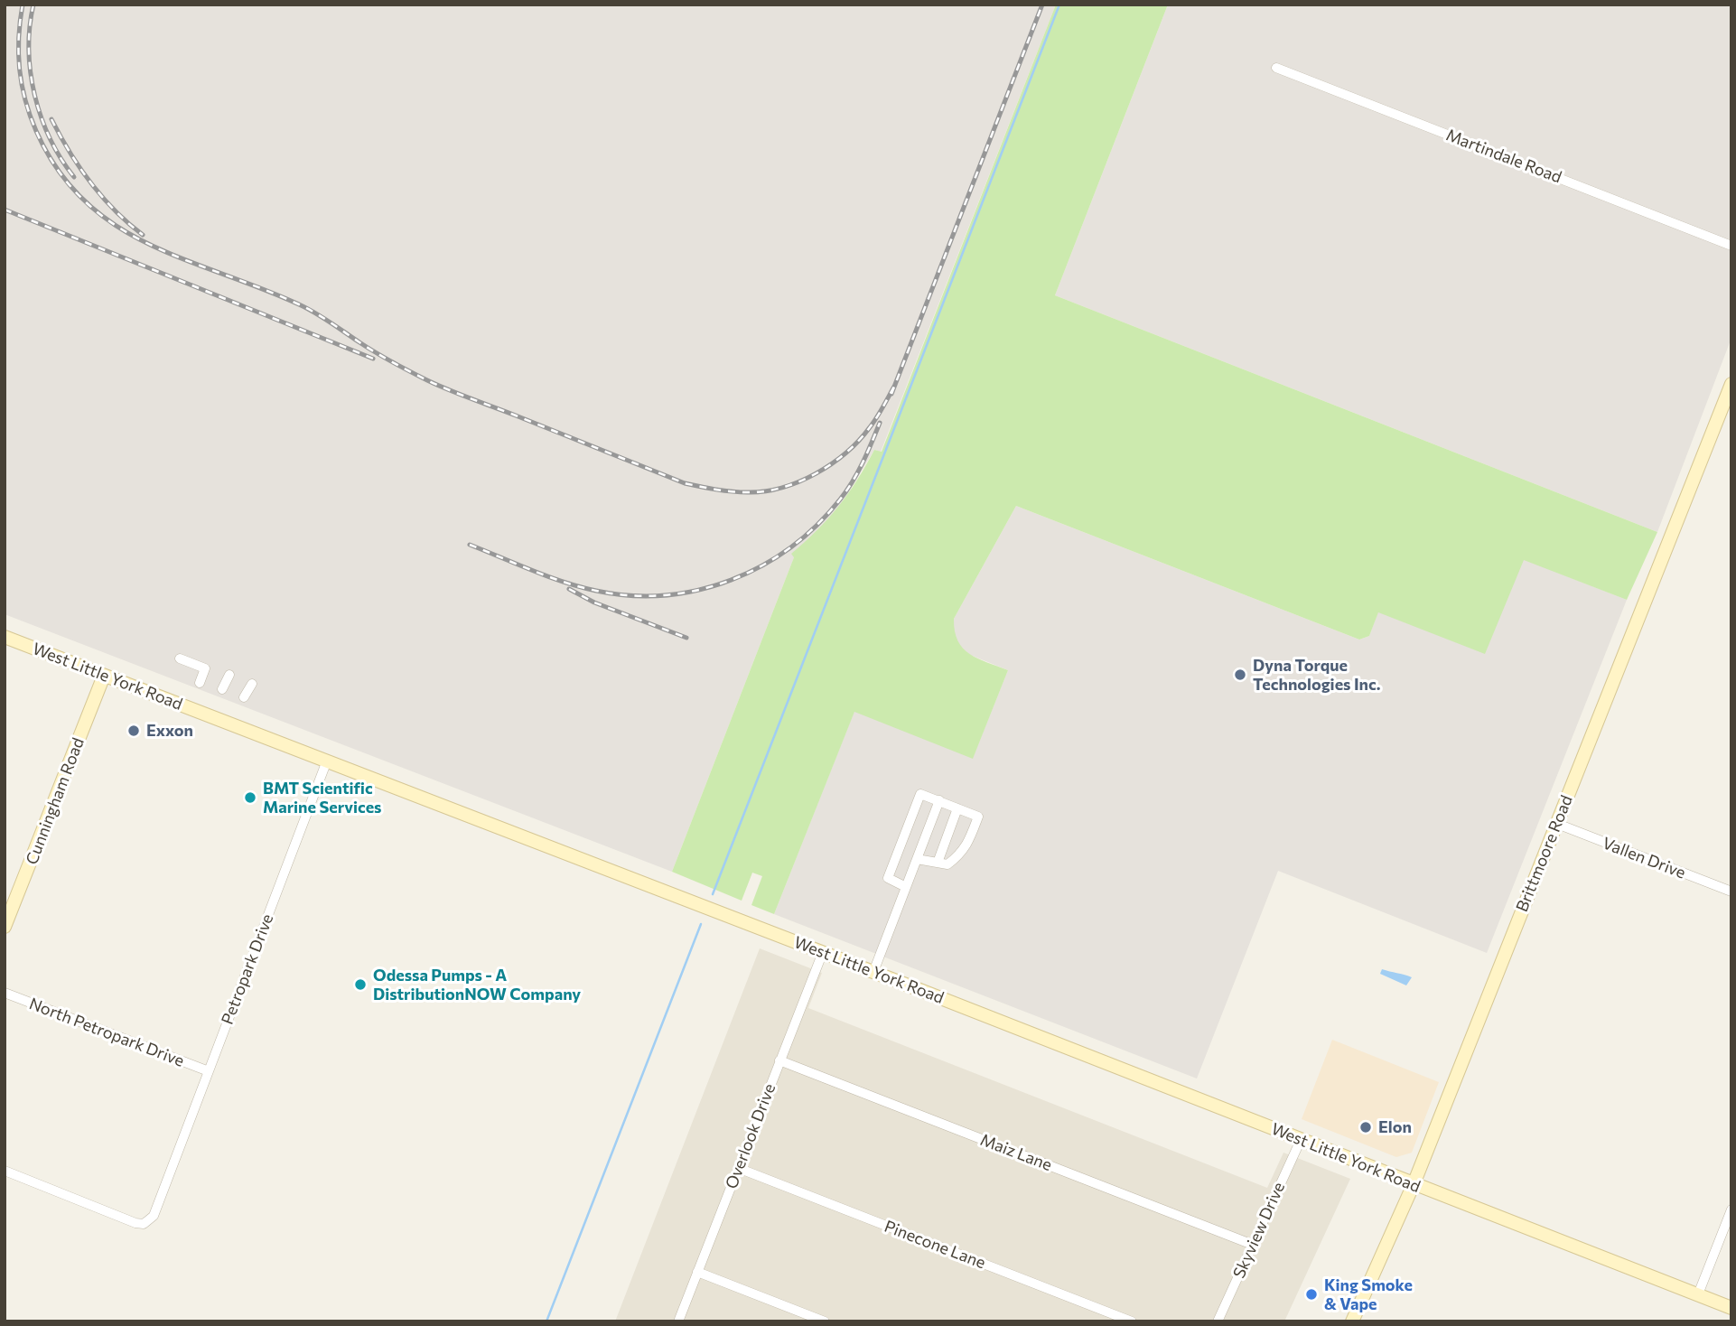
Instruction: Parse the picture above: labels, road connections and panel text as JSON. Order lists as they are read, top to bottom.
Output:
{
  "streets": {
    "main road": ["West Little York Road", "Cunningham Road", "Brittmoore Road"],
    "street": [
      "Martindale Road",
      "Vallen Drive",
      "Petropark Drive",
      "North Petropark Drive",
      "Overlook Drive",
      "Maiz Lane",
      "Skyview Drive",
      "Pinecone Lane"
    ]
  },
  "crossings": [
    ["West Little York Road", "Cunningham Road"],
    ["West Little York Road", "Brittmoore Road"],
    ["West Little York Road", "Petropark Drive"],
    ["West Little York Road", "Overlook Drive"],
    ["West Little York Road", "Skyview Drive"],
    ["Brittmoore Road", "Vallen Drive"],
    ["Petropark Drive", "North Petropark Drive"],
    ["Overlook Drive", "Maiz Lane"],
    ["Overlook Drive", "Pinecone Lane"],
    ["Maiz Lane", "Skyview Drive"]
  ],
  "places": [
    "Dyna Torque Technologies Inc.",
    "Exxon",
    "BMT Scientific Marine Services",
    "Odessa Pumps - A DistributionNOW Company",
    "Elon",
    "King Smoke & Vape"
  ]
}
